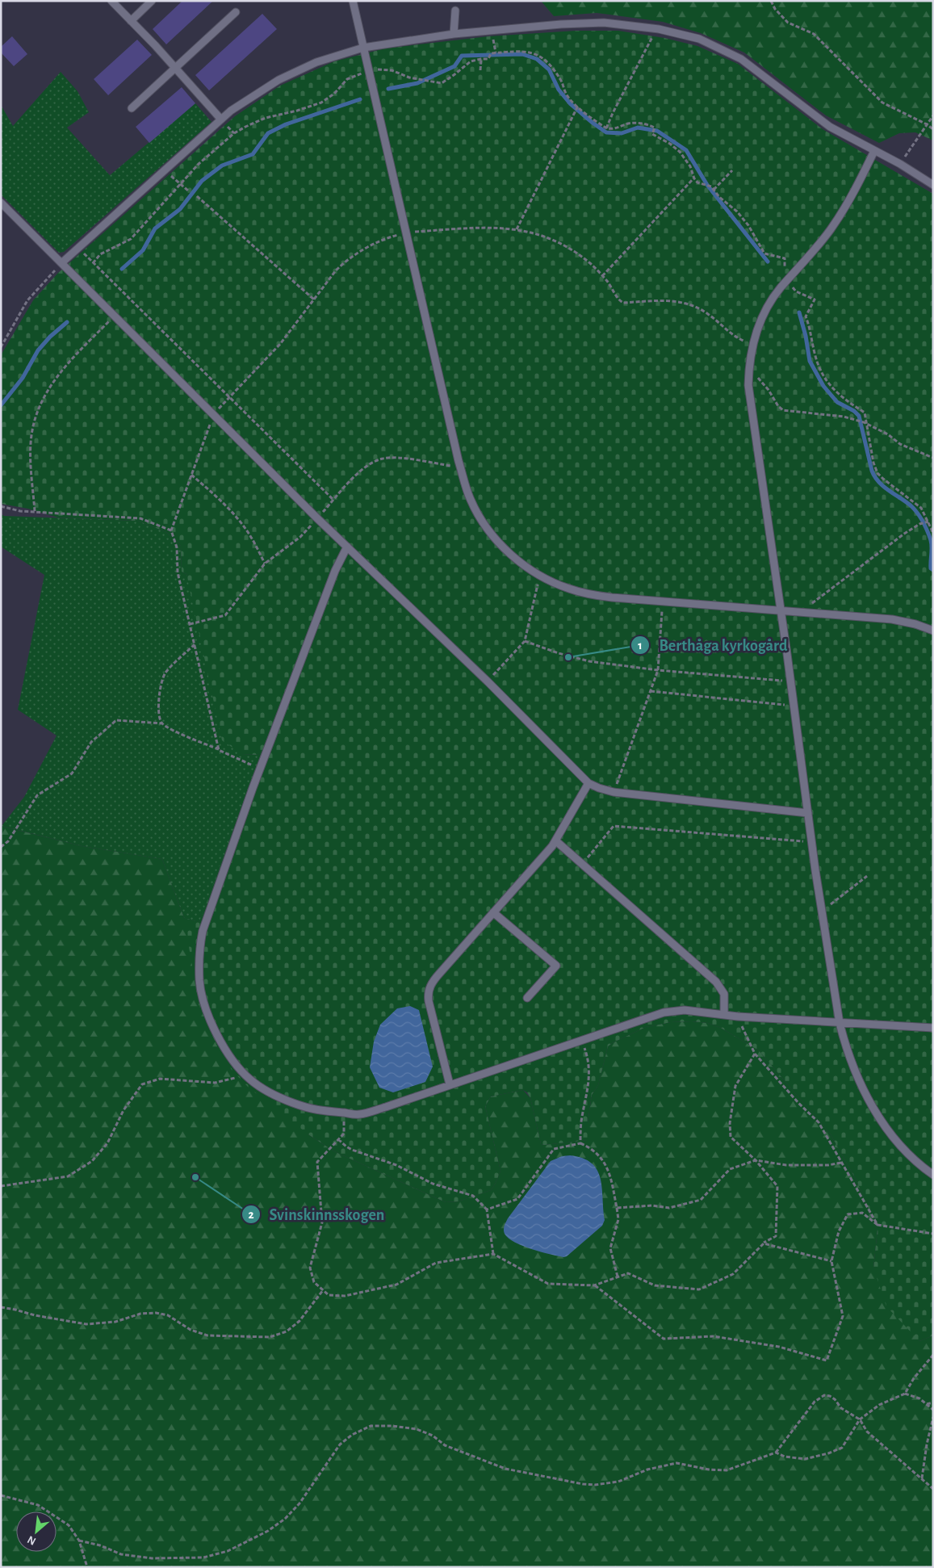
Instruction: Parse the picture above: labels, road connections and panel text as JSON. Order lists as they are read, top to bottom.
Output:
{
  "places": ["Berthåga kyrkogård", "Svinskinnsskogen"],
  "north": "bottom left"
}
